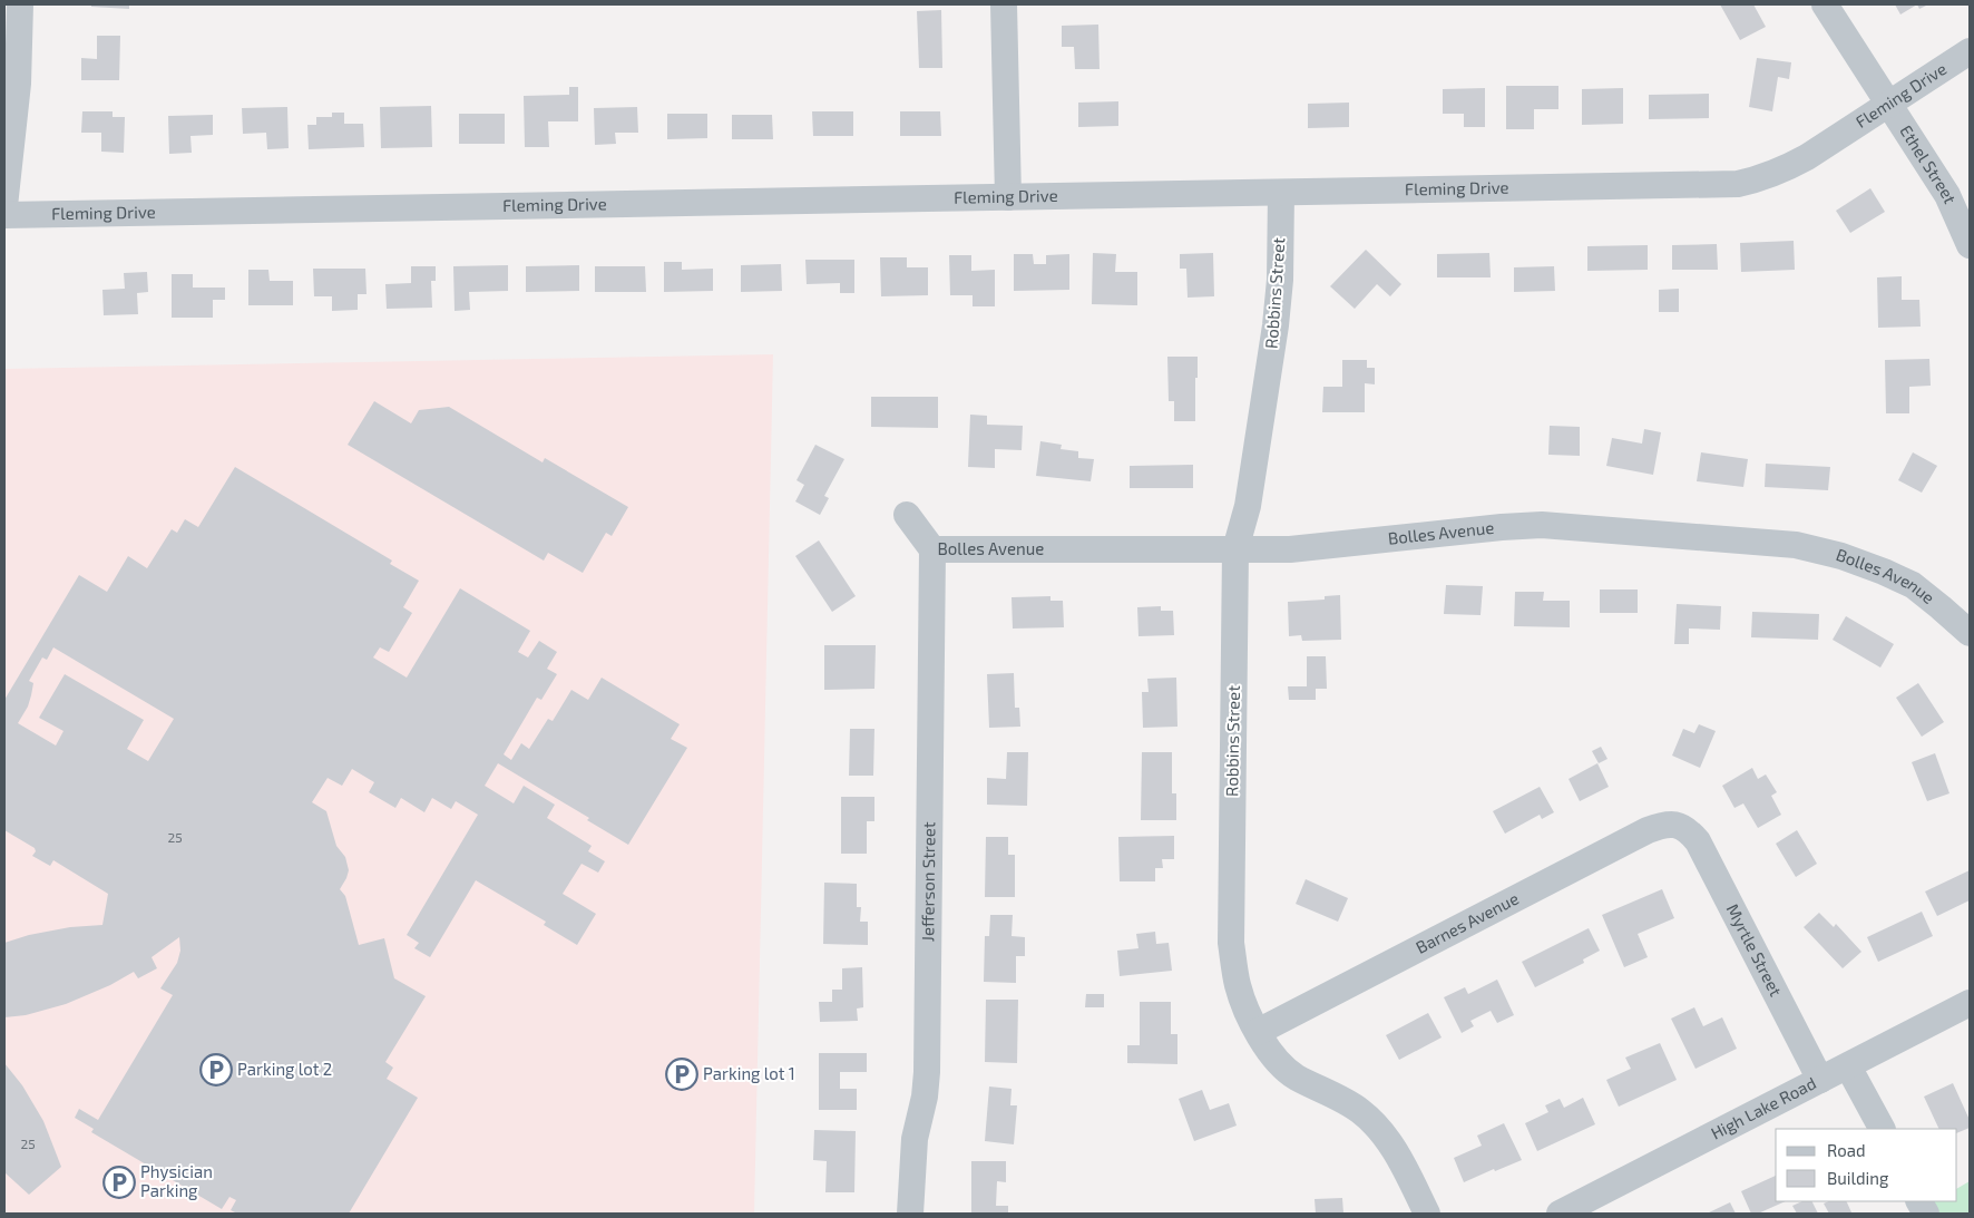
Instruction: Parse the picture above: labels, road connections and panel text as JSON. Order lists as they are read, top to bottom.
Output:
{
  "streets": {
    "street": [
      "Fleming Drive",
      "Ethel Street",
      "Robbins Street",
      "Bolles Avenue",
      "Jefferson Street",
      "Barnes Avenue",
      "Myrtle Street",
      "High Lake Road"
    ]
  },
  "crossings": [
    ["Fleming Drive", "Ethel Street"],
    ["Fleming Drive", "Robbins Street"],
    ["Robbins Street", "Bolles Avenue"],
    ["Robbins Street", "Barnes Avenue"],
    ["Bolles Avenue", "Jefferson Street"],
    ["Barnes Avenue", "Myrtle Street"],
    ["Myrtle Street", "High Lake Road"]
  ],
  "places": {
    "parking": ["Parking lot 2", "Parking lot 1", "Physician Parking"]
  },
  "house_numbers": ["25", "25"],
  "legend": ["Road", "Building"]
}
